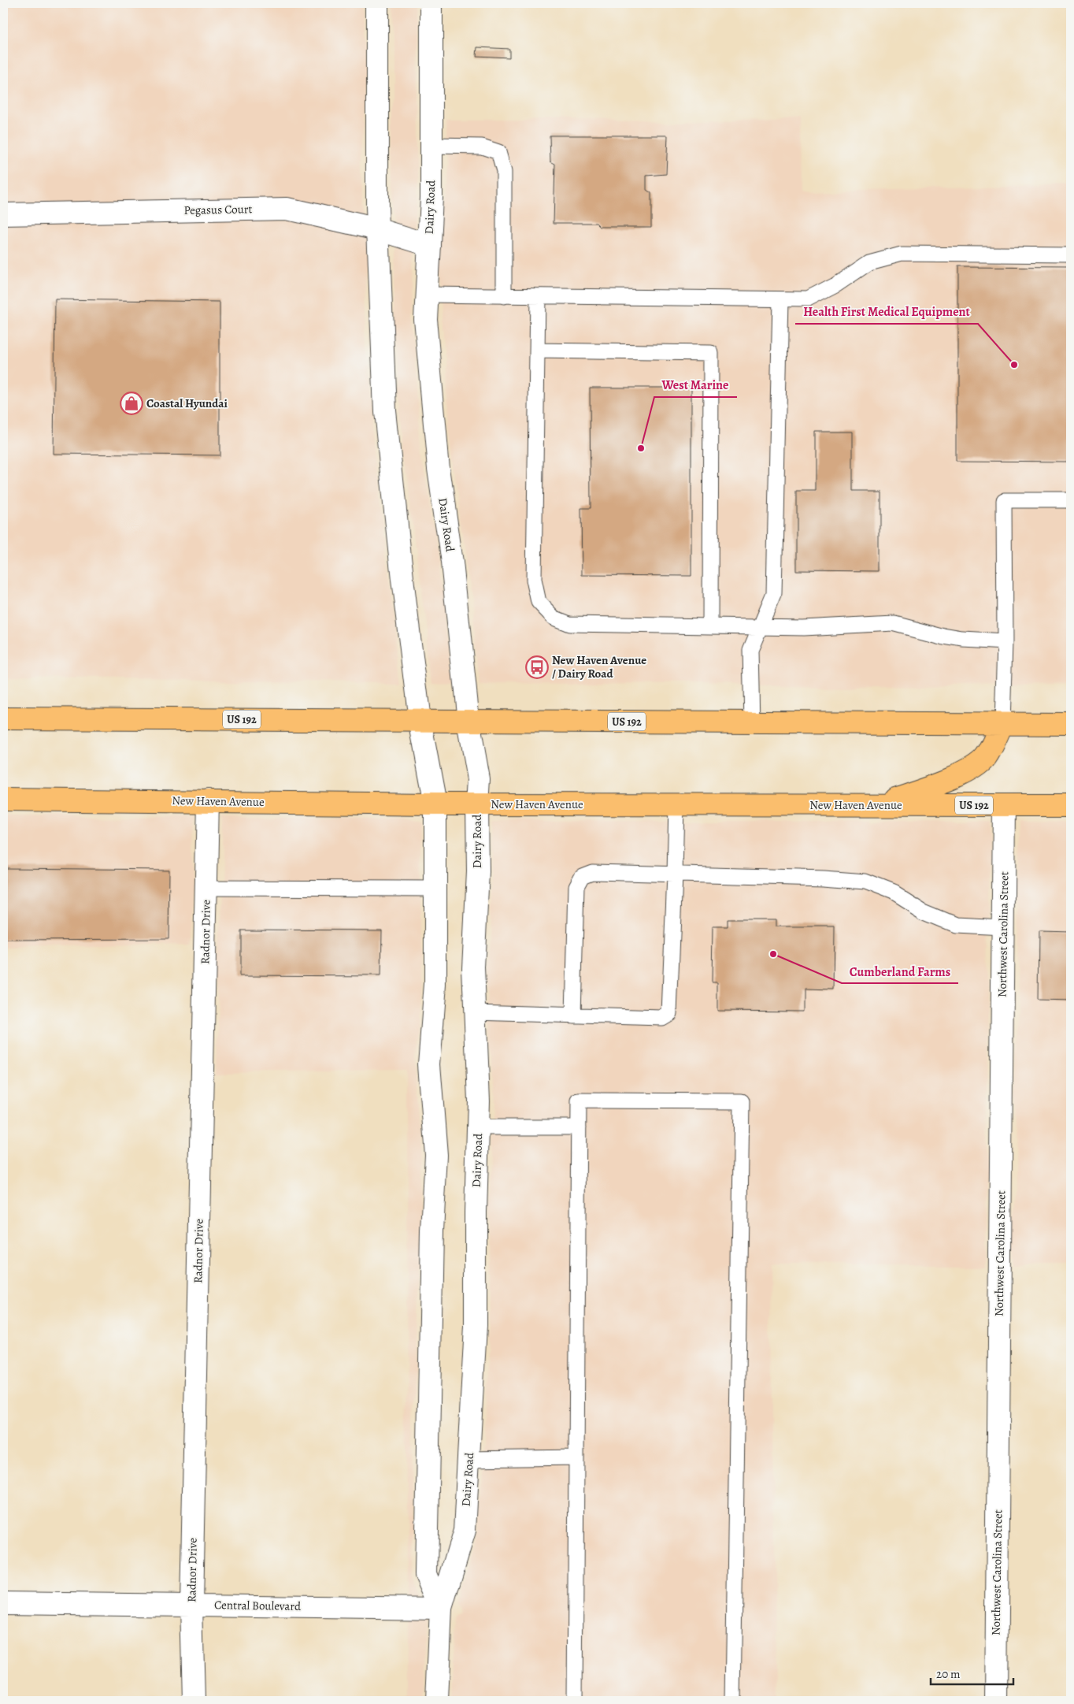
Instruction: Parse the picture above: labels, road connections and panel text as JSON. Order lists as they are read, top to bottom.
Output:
{
  "streets": {
    "main road": ["US 192", "New Haven Avenue"],
    "street": [
      "Dairy Road",
      "Pegasus Court",
      "Radnor Drive",
      "Northwest Carolina Street",
      "Central Boulevard"
    ]
  },
  "crossings": [
    ["Dairy Road", "Pegasus Court"],
    ["Dairy Road", "US 192"],
    ["Dairy Road", "New Haven Avenue"],
    ["Dairy Road", "Central Boulevard"],
    ["New Haven Avenue", "Radnor Drive"],
    ["New Haven Avenue", "Northwest Carolina Street"],
    ["Radnor Drive", "Central Boulevard"]
  ],
  "places": {
    "other": ["Health First Medical Equipment", "West Marine", "Cumberland Farms"],
    "shop": ["Coastal Hyundai"],
    "bus stop": ["New Haven Avenue / Dairy Road"]
  },
  "scale_bar": "20 m"
}
